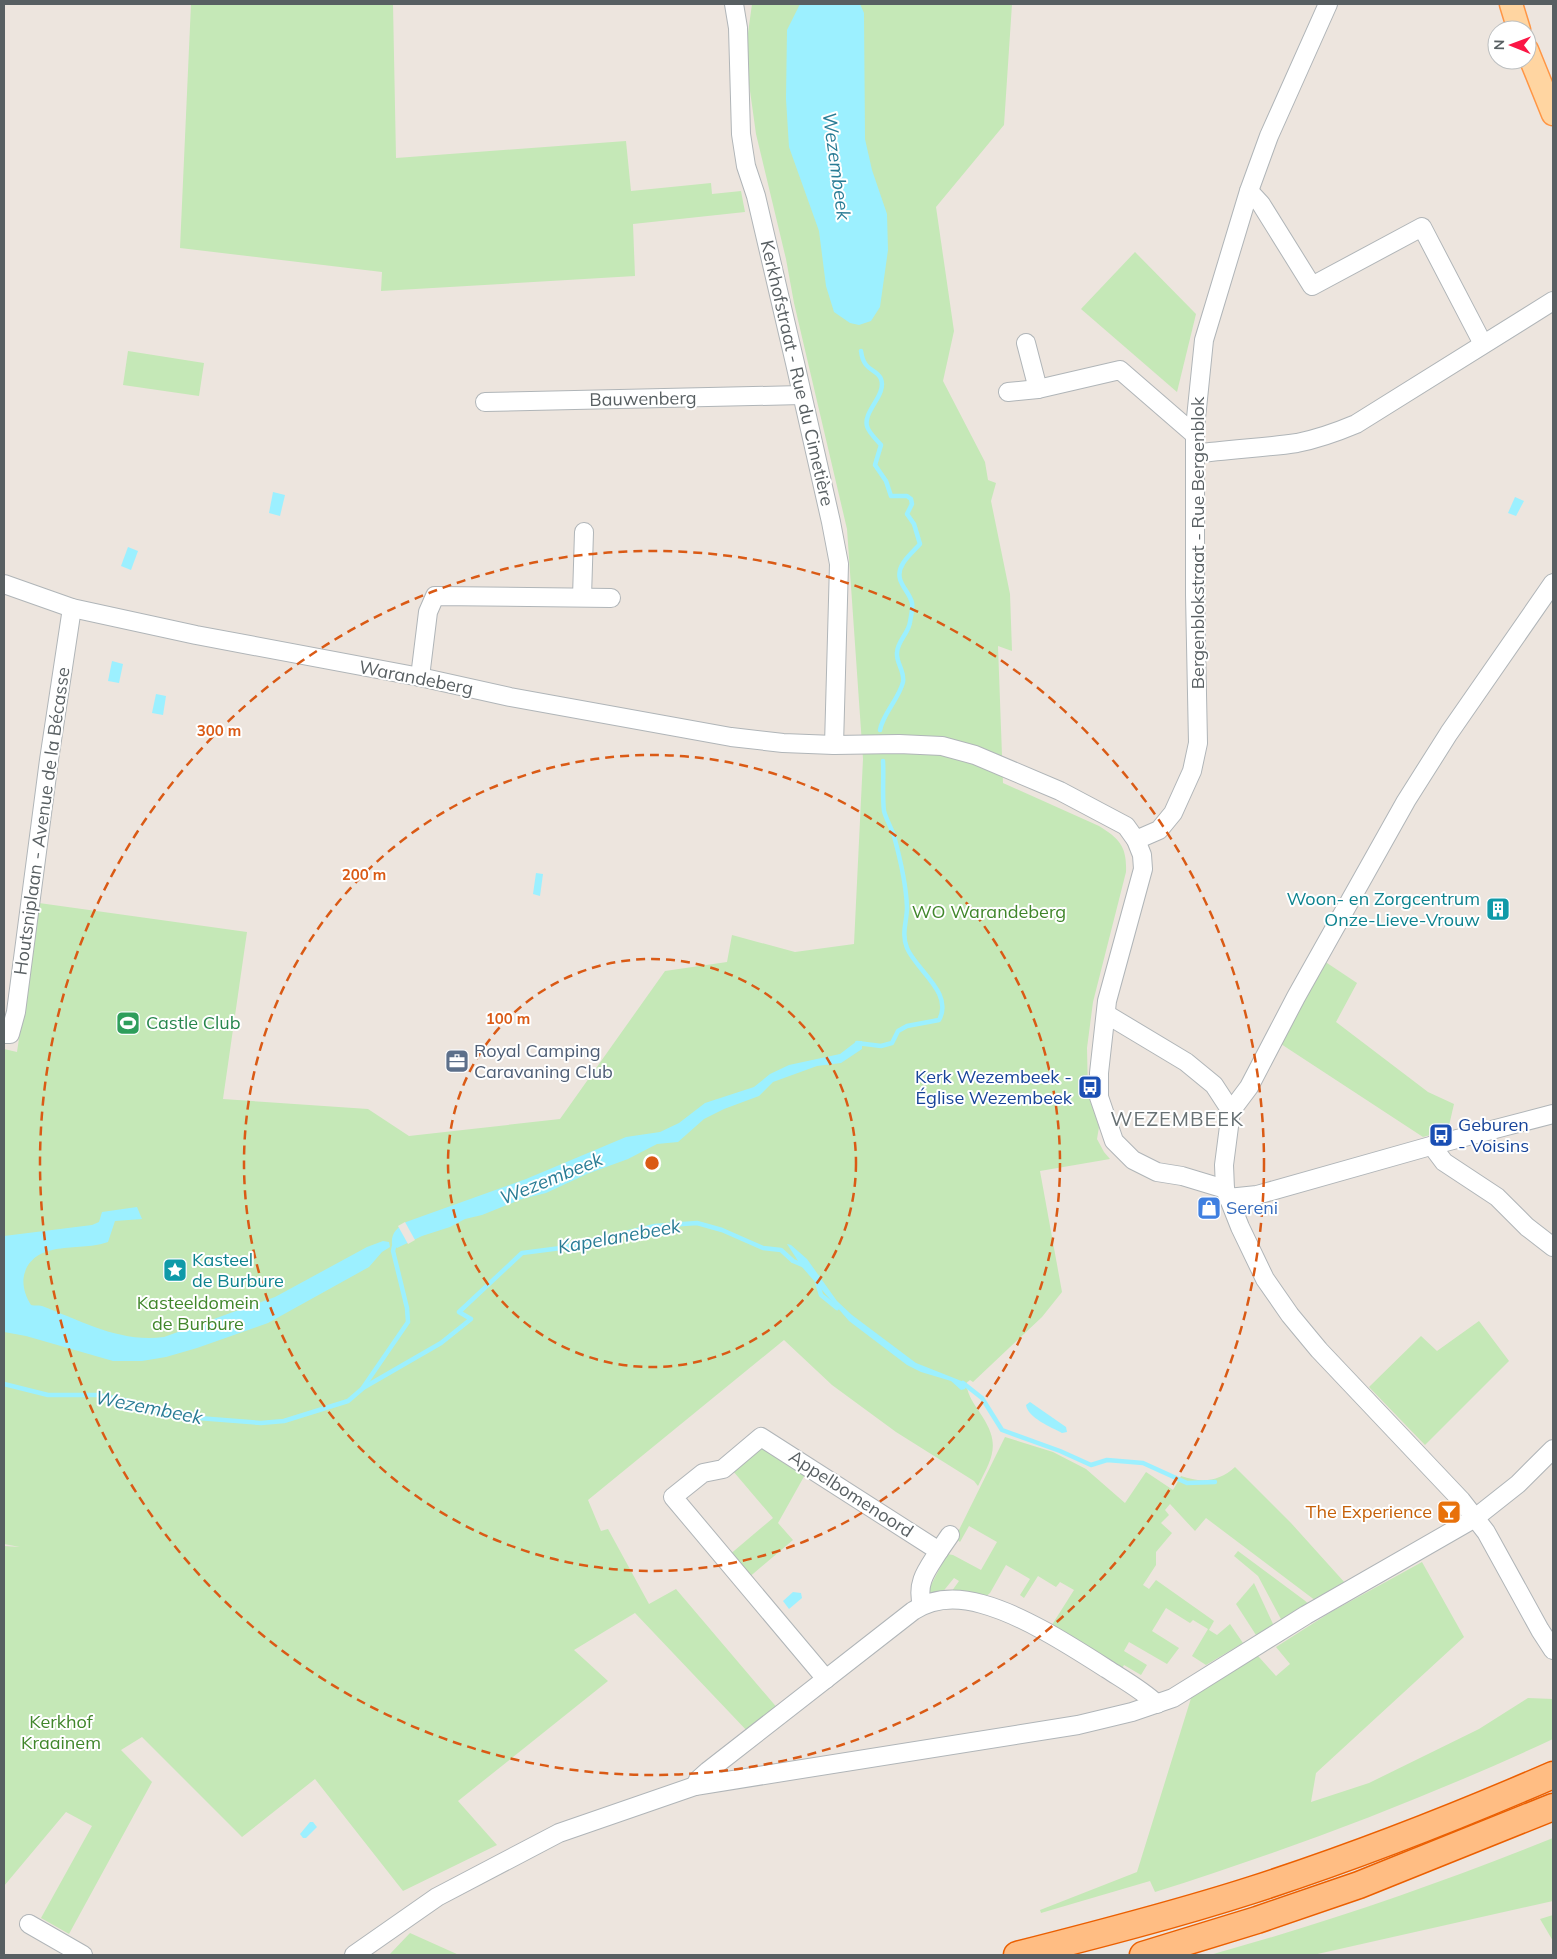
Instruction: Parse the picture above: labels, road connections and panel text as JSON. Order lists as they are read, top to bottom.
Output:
{
  "streets": {
    "street": [
      "Kerkhofstraat - Rue du Cimetière",
      "Bauwenberg",
      "Bergenblokstraat - Rue Bergenblok",
      "Warandeberg",
      "Houtsniplaan - Avenue de la Bécasse",
      "Appelbomenoord"
    ]
  },
  "crossings": [
    ["Kerkhofstraat - Rue du Cimetière", "Bauwenberg"],
    ["Kerkhofstraat - Rue du Cimetière", "Warandeberg"],
    ["Bergenblokstraat - Rue Bergenblok", "Warandeberg"],
    ["Warandeberg", "Houtsniplaan - Avenue de la Bécasse"]
  ],
  "districts": ["WEZEMBEEK"],
  "water": ["Wezembeek", "Kapelanebeek"],
  "parks": ["WO Warandeberg", "Kasteeldomein de Burbure", "Kerkhof Kraainem"],
  "places": {
    "building": ["Woon- en Zorgcentrum Onze-Lieve-Vrouw"],
    "sports": ["Castle Club"],
    "office": ["Royal Camping Caravaning Club"],
    "bus stop": ["Kerk Wezembeek - Église Wezembeek", "Geburen - Voisins"],
    "shop": ["Sereni"],
    "place": ["Kasteel de Burbure"],
    "bar": ["The Experience"]
  },
  "north": "left",
  "rings": ["300 m", "200 m", "100 m"]
}
